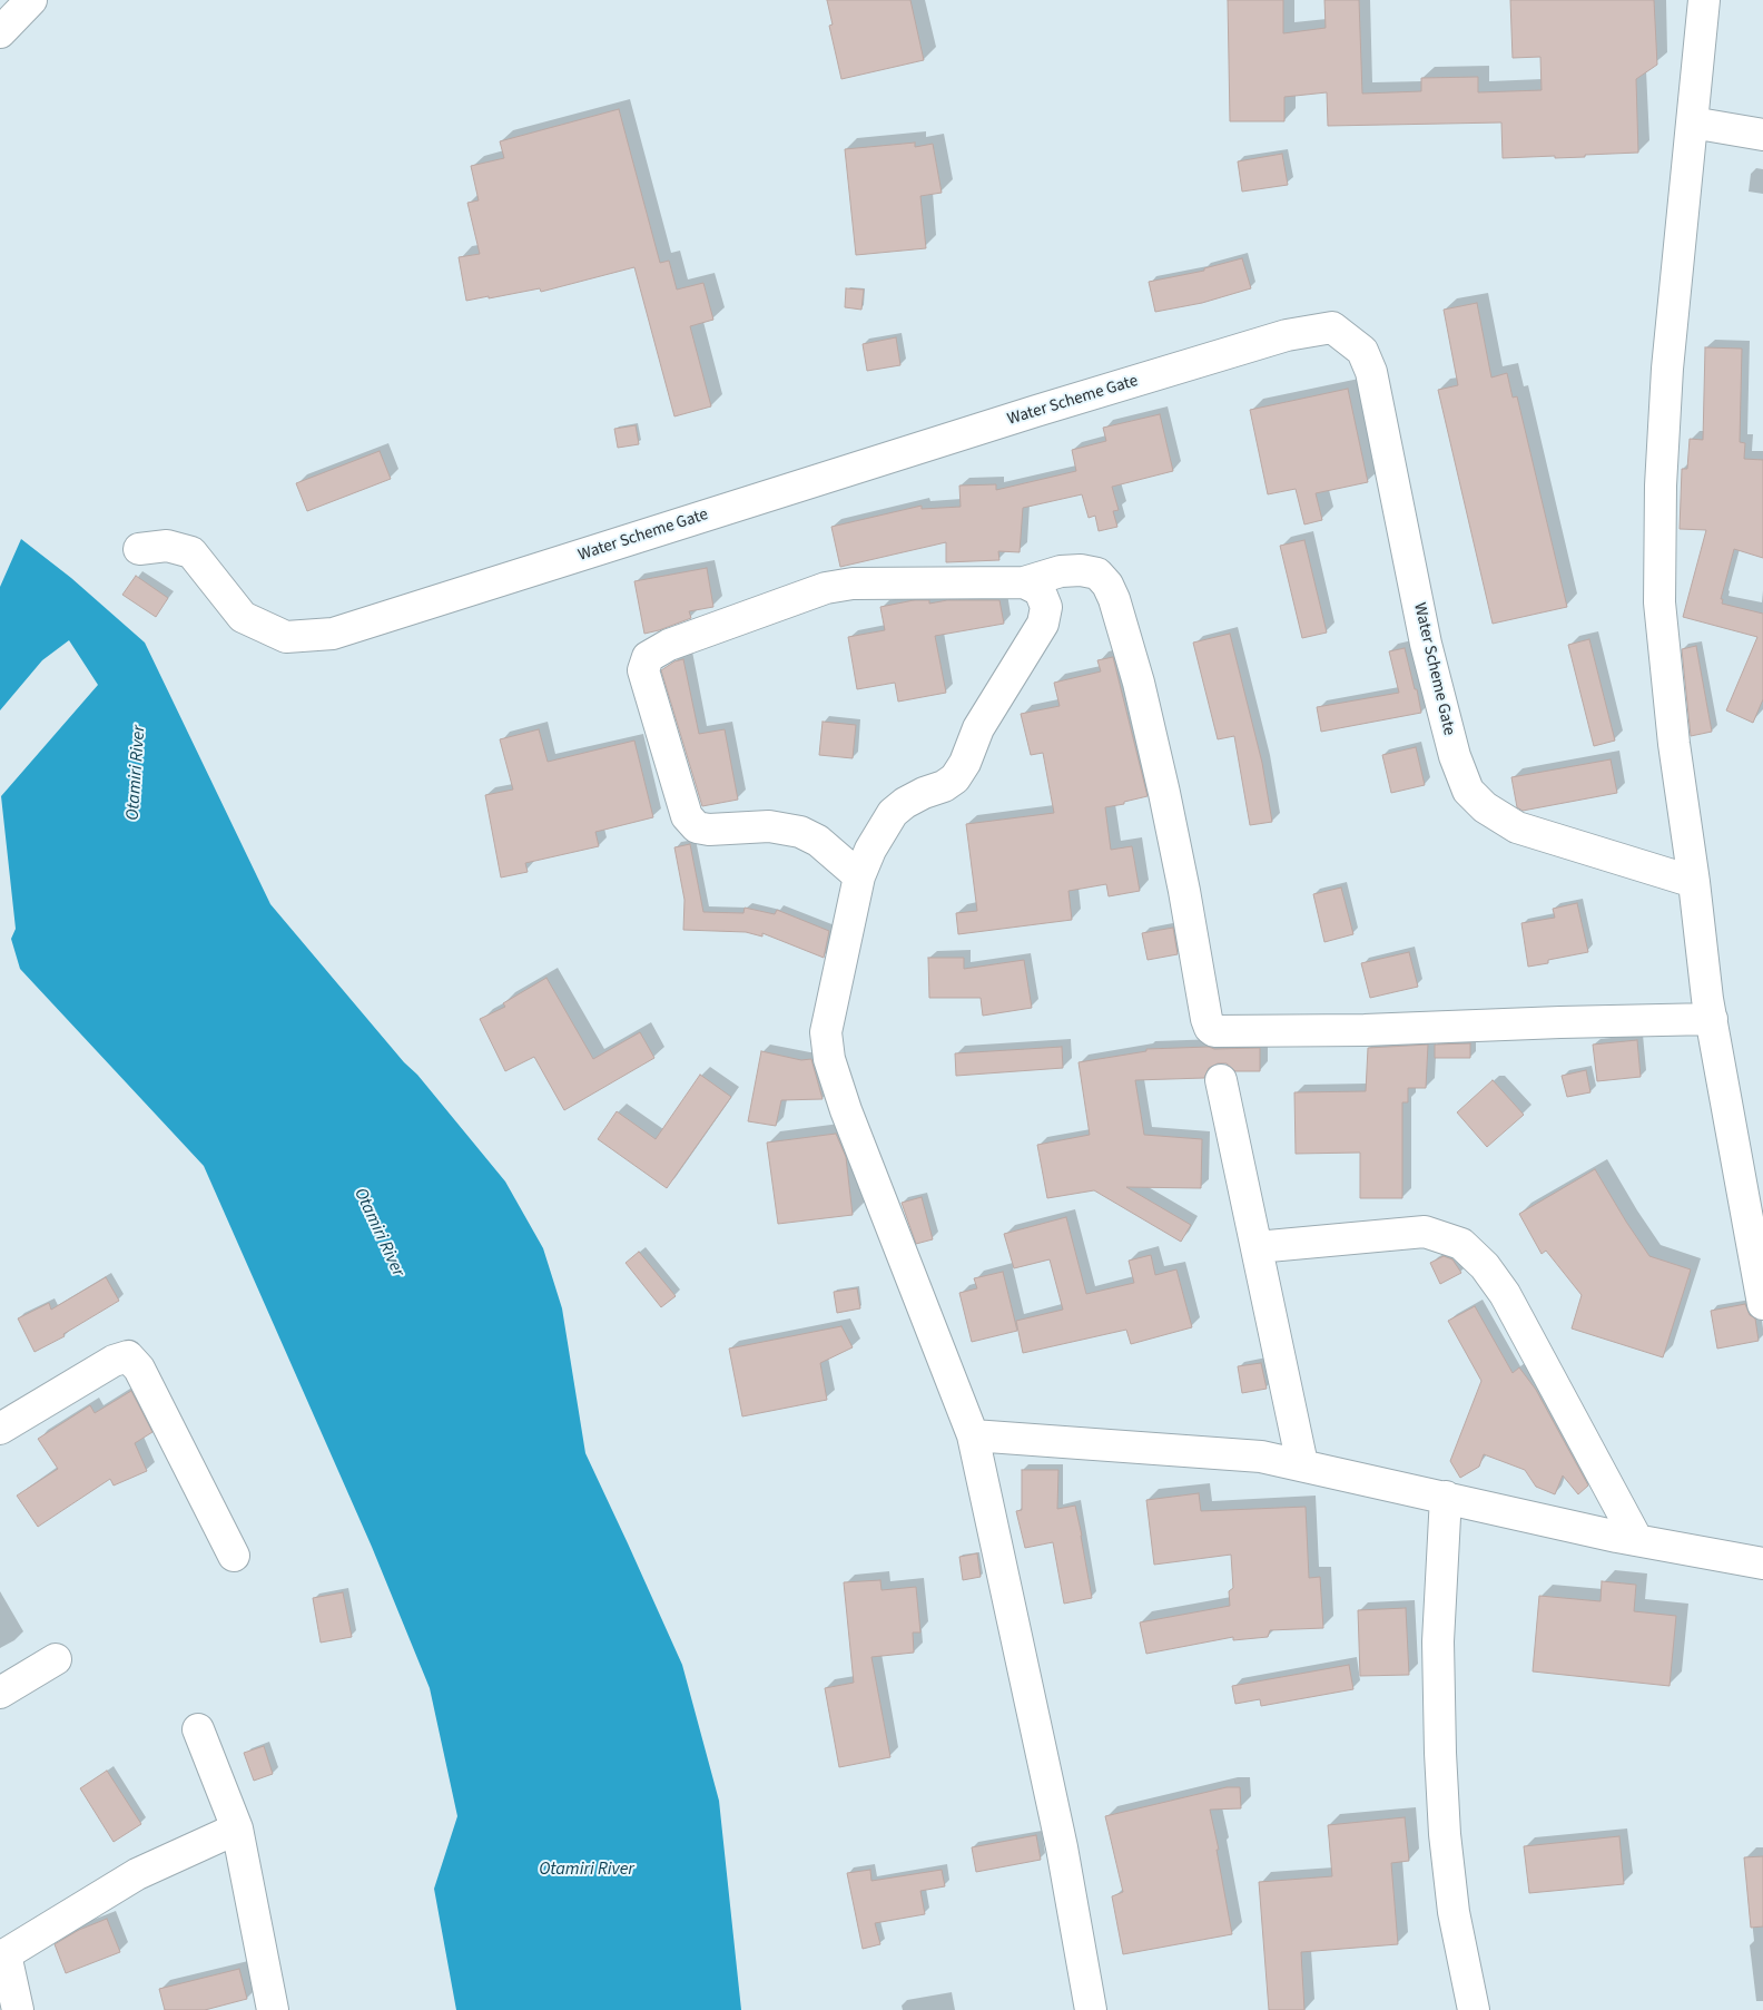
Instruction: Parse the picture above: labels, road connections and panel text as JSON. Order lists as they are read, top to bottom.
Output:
{
  "streets": {
    "street": ["Water Scheme Gate"]
  },
  "water": ["Otamiri River"]
}
